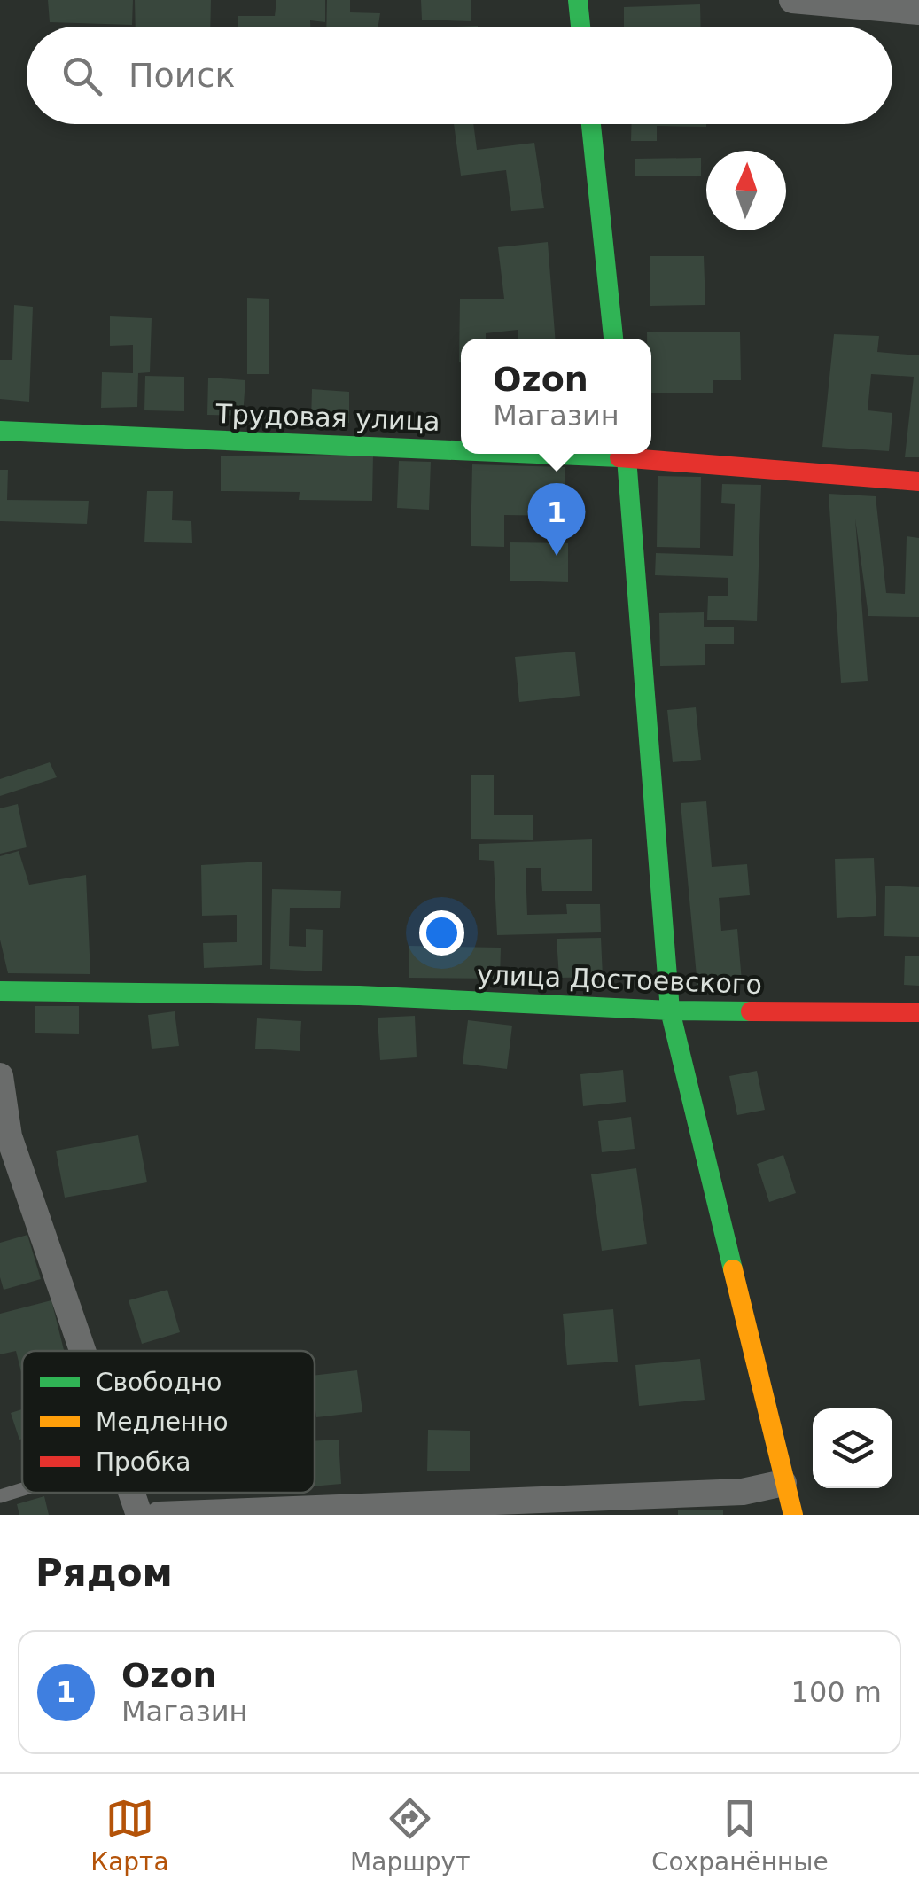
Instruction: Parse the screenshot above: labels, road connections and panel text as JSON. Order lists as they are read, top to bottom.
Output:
{
  "streets": {
    "street": ["Трудовая улица", "улица Достоевского"]
  },
  "legend": ["Свободно", "Медленно", "Пробка"],
  "north": "top",
  "page": {
    "search": "Поиск",
    "popup": ["Ozon", "Магазин"],
    "pins": "1",
    "heading": "Рядом",
    "list": [
      {
        "mark": "1",
        "name": "Ozon",
        "note": "Магазин",
        "value": "100 m"
      }
    ],
    "nav": ["Карта", "Маршрут", "Сохранённые"]
  }
}
